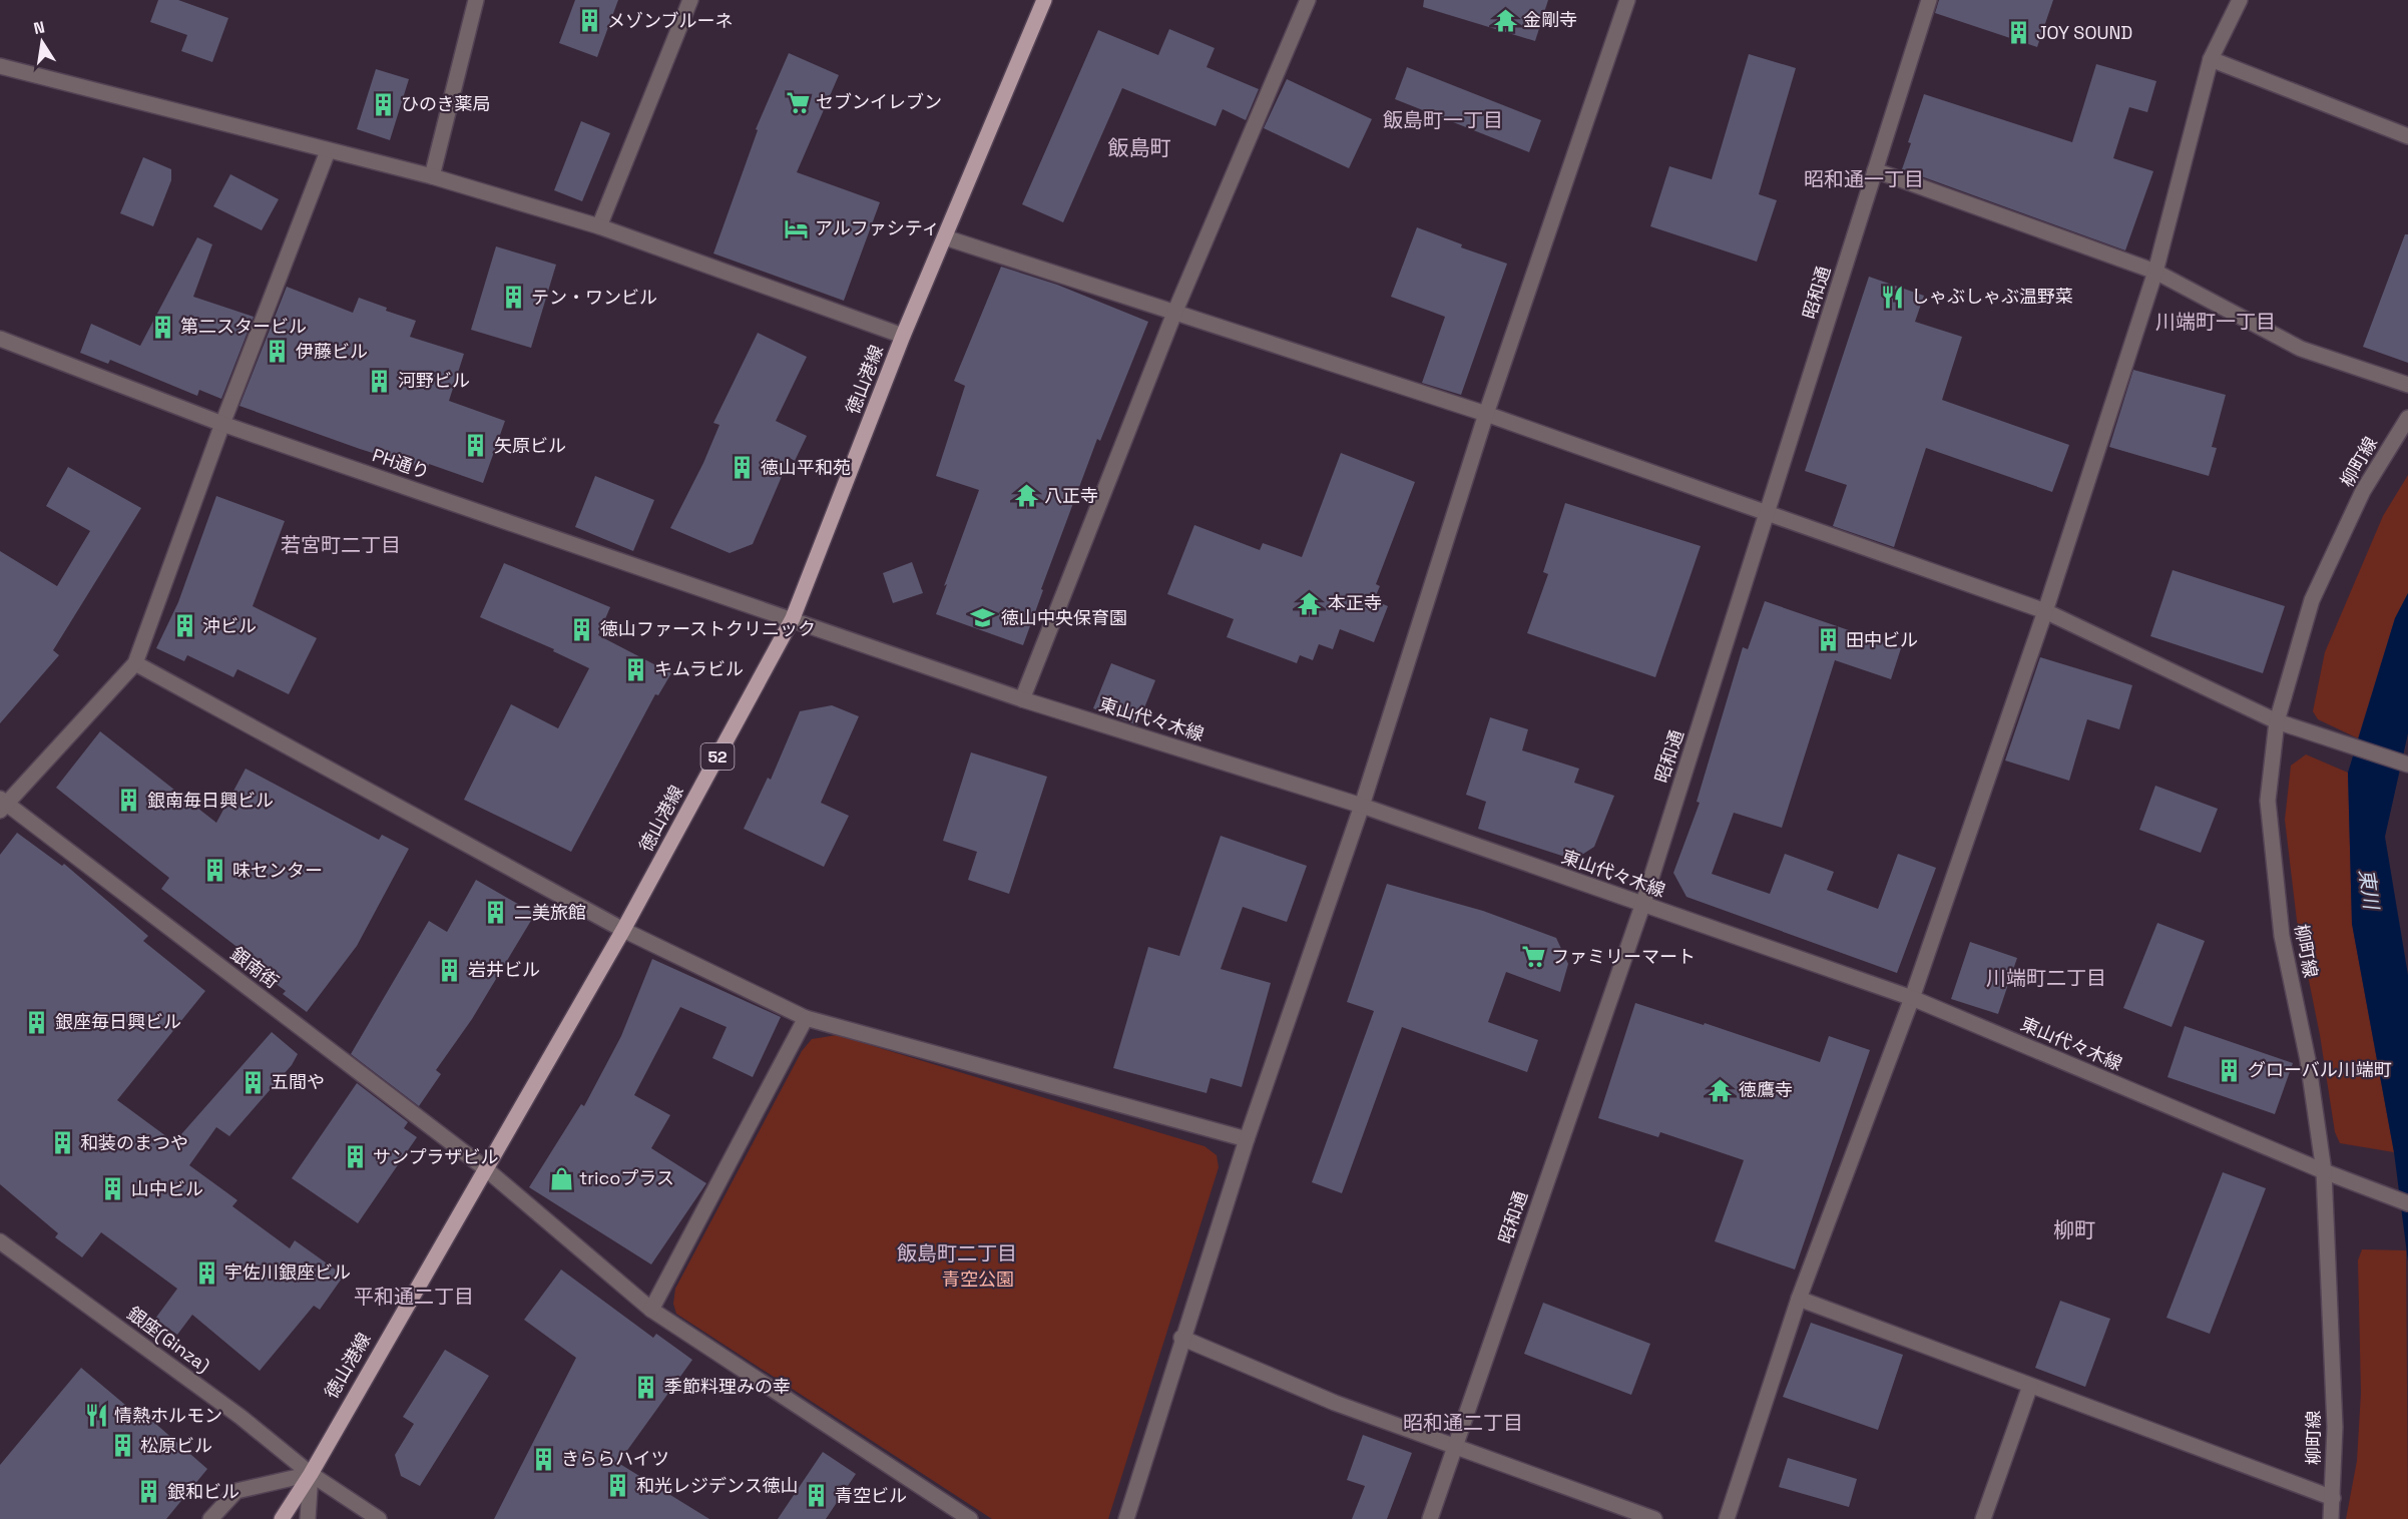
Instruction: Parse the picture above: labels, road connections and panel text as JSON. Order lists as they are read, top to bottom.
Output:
{
  "streets": {
    "main road": ["徳山港線", "52"],
    "street": [
      "昭和通",
      "柳町線",
      "PH通り",
      "東山代々木線",
      "銀南街",
      "銀座(Ginza)"
    ]
  },
  "crossings": [
    ["昭和通", "東山代々木線"],
    ["徳山港線", "PH通り"],
    ["徳山港線", "東山代々木線"],
    ["徳山港線", "銀南街"],
    ["徳山港線", "銀座(Ginza)"],
    ["柳町線", "東山代々木線"],
    ["PH通り", "東山代々木線"]
  ],
  "districts": [
    "飯島町一丁目",
    "飯島町",
    "昭和通一丁目",
    "川端町一丁目",
    "若宮町二丁目",
    "川端町二丁目",
    "柳町",
    "飯島町二丁目",
    "平和通二丁目",
    "昭和通二丁目"
  ],
  "water": ["東川"],
  "parks": ["青空公園"],
  "places": {
    "temple": [
      "金剛寺",
      "八正寺",
      "本正寺",
      "徳鷹寺"
    ],
    "building": [
      "メゾンブルーネ",
      "JOY SOUND",
      "ひのき薬局",
      "テン・ワンビル",
      "第二スタービル",
      "伊藤ビル",
      "河野ビル",
      "矢原ビル",
      "徳山平和苑",
      "沖ビル",
      "徳山ファーストクリニック",
      "田中ビル",
      "キムラビル",
      "銀南毎日興ビル",
      "味センター",
      "二美旅館",
      "岩井ビル",
      "銀座毎日興ビル",
      "グローバル川端町",
      "五間や",
      "和装のまつや",
      "サンプラザビル",
      "山中ビル",
      "宇佐川銀座ビル",
      "季節料理みの幸",
      "松原ビル",
      "きららハイツ",
      "和光レジデンス徳山",
      "銀和ビル",
      "青空ビル"
    ],
    "supermarket": ["セブンイレブン", "ファミリーマート"],
    "hotel": ["アルファシティ"],
    "restaurant": ["しゃぶしゃぶ温野菜", "情熱ホルモン"],
    "school or university": ["徳山中央保育園"],
    "shop": ["tricoプラス"]
  },
  "north": "top"
}
